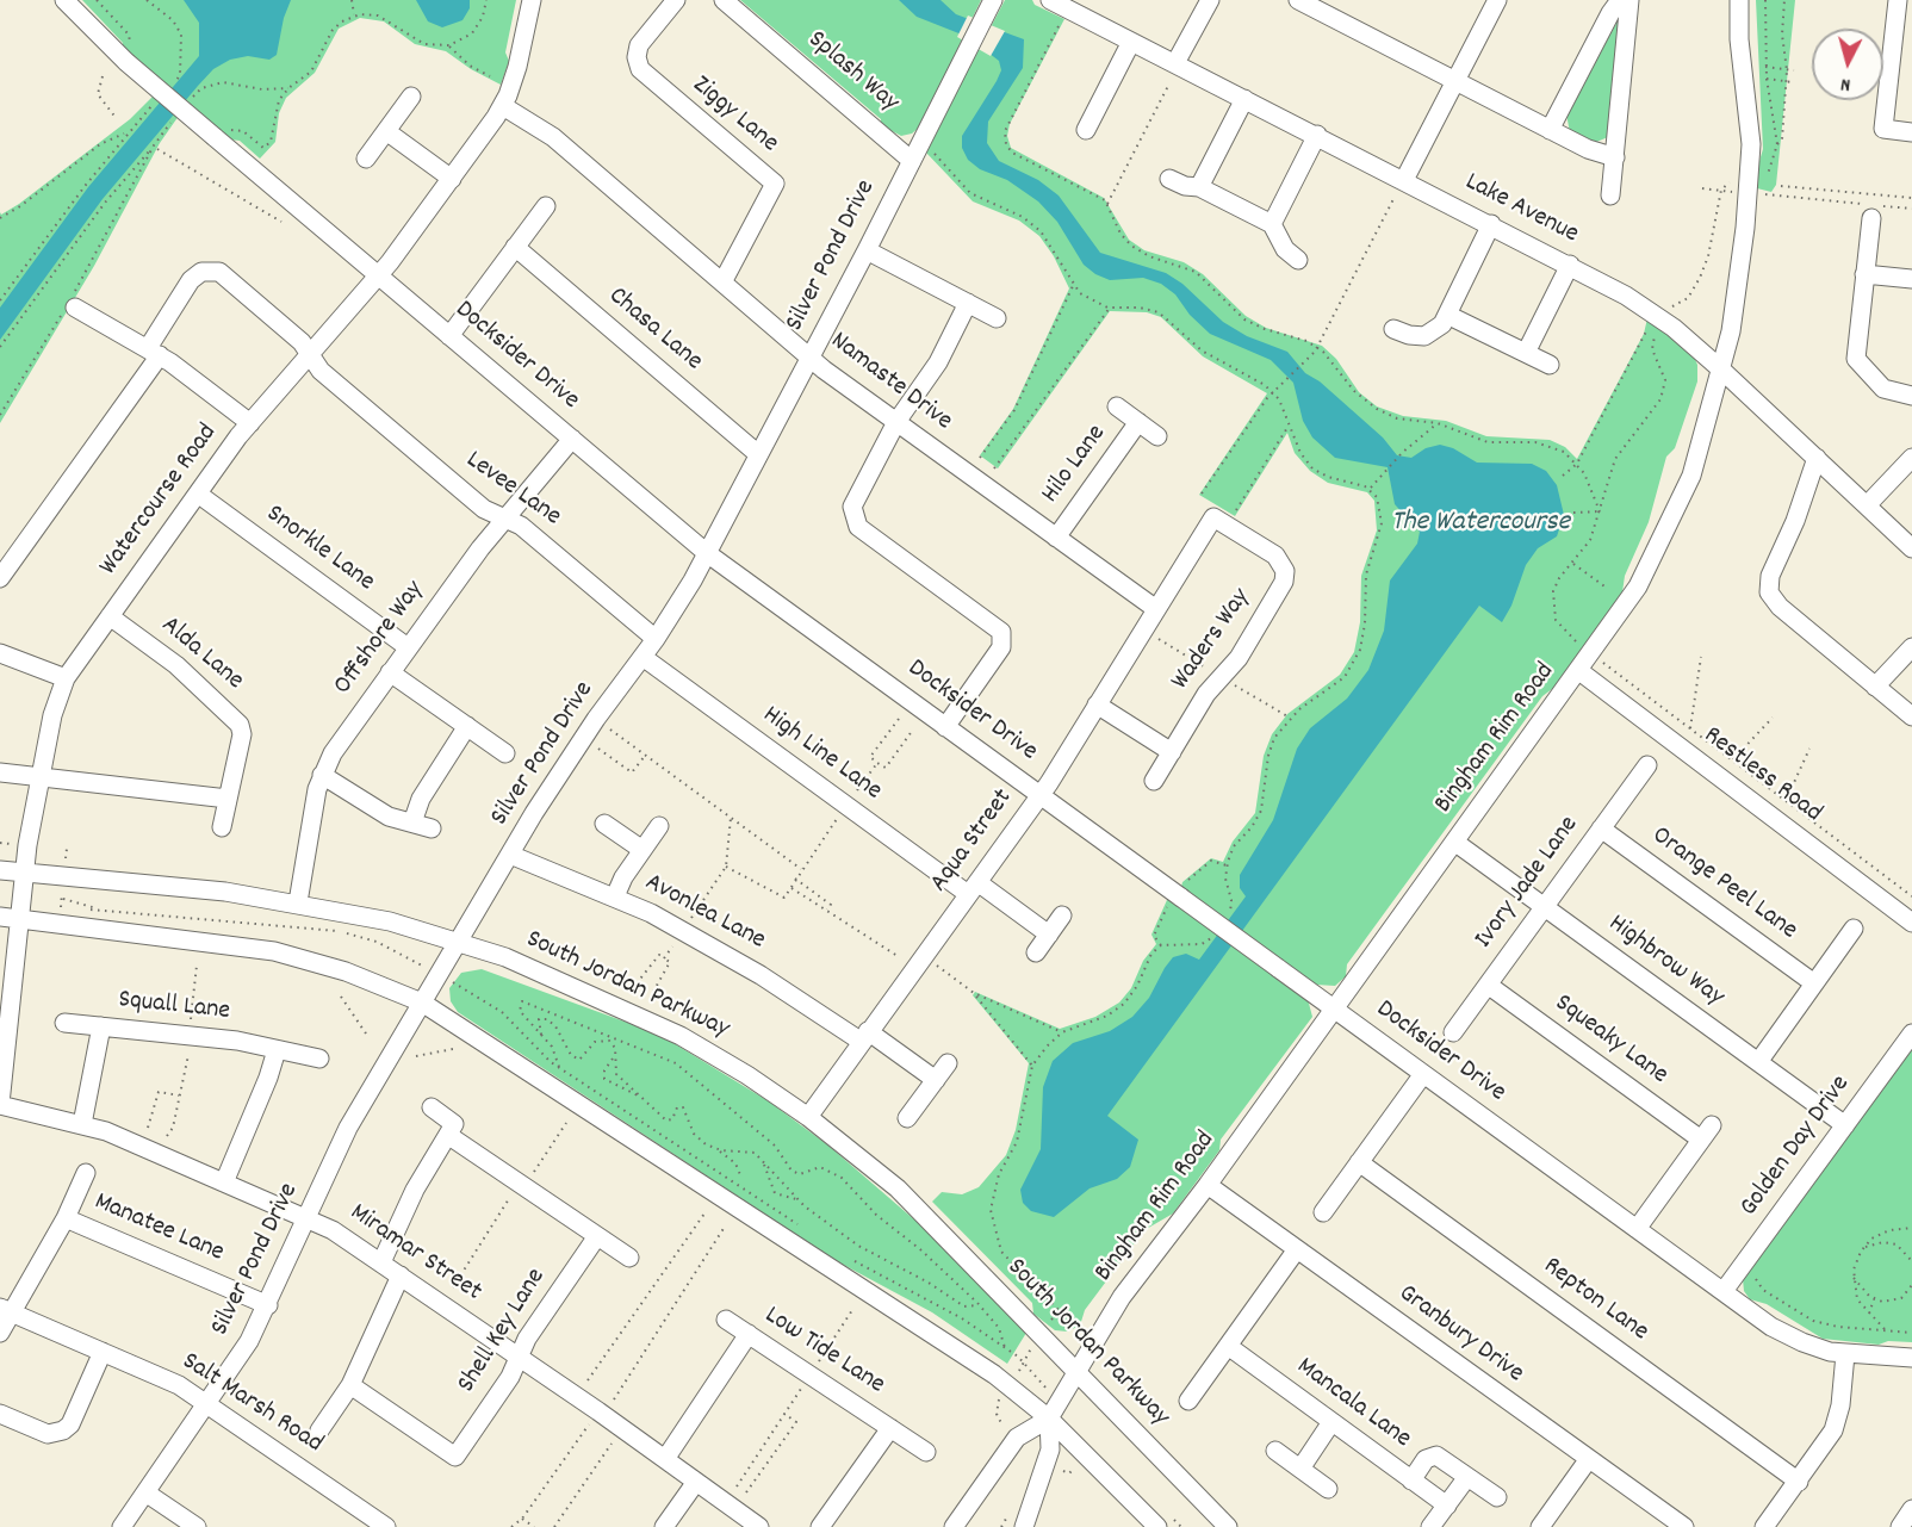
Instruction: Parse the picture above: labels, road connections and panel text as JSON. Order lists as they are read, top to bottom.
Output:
{
  "streets": {
    "street": [
      "Splash Way",
      "Ziggy Lane",
      "Lake Avenue",
      "Silver Pond Drive",
      "Chasa Lane",
      "Docksider Drive",
      "Namaste Drive",
      "Hilo Lane",
      "Levee Lane",
      "Watercourse Road",
      "Snorkle Lane",
      "Offshore Way",
      "Waders Way",
      "Alda Lane",
      "Bingham Rim Road",
      "High Line Lane",
      "Restless Road",
      "Aqua Street",
      "Ivory Jade Lane",
      "Orange Peel Lane",
      "Avonlea Lane",
      "Highbrow Way",
      "South Jordan Parkway",
      "Squall Lane",
      "Squeaky Lane",
      "Golden Day Drive",
      "Manatee Lane",
      "Miramar Street",
      "Repton Lane",
      "Shell Key Lane",
      "Granbury Drive",
      "Low Tide Lane",
      "Salt Marsh Road",
      "Mancala Lane"
    ]
  },
  "crossings": [
    ["Splash Way", "Silver Pond Drive"],
    ["Ziggy Lane", "Namaste Drive"],
    ["Lake Avenue", "Bingham Rim Road"],
    ["Silver Pond Drive", "Chasa Lane"],
    ["Silver Pond Drive", "Docksider Drive"],
    ["Silver Pond Drive", "Namaste Drive"],
    ["Silver Pond Drive", "Levee Lane"],
    ["Silver Pond Drive", "High Line Lane"],
    ["Silver Pond Drive", "Avonlea Lane"],
    ["Silver Pond Drive", "South Jordan Parkway"],
    ["Silver Pond Drive", "Manatee Lane"],
    ["Silver Pond Drive", "Miramar Street"],
    ["Silver Pond Drive", "Salt Marsh Road"],
    ["Docksider Drive", "Watercourse Road"],
    ["Docksider Drive", "Offshore Way"],
    ["Docksider Drive", "Bingham Rim Road"],
    ["Docksider Drive", "Aqua Street"],
    ["Docksider Drive", "Squeaky Lane"],
    ["Docksider Drive", "Golden Day Drive"],
    ["Namaste Drive", "Hilo Lane"],
    ["Namaste Drive", "Watercourse Road"],
    ["Namaste Drive", "Aqua Street"],
    ["Levee Lane", "Watercourse Road"],
    ["Levee Lane", "Offshore Way"],
    ["Watercourse Road", "Snorkle Lane"],
    ["Watercourse Road", "Alda Lane"],
    ["Watercourse Road", "South Jordan Parkway"],
    ["Watercourse Road", "Miramar Street"],
    ["Snorkle Lane", "Offshore Way"],
    ["Offshore Way", "South Jordan Parkway"],
    ["Waders Way", "Aqua Street"],
    ["Bingham Rim Road", "Restless Road"],
    ["Bingham Rim Road", "Highbrow Way"],
    ["Bingham Rim Road", "South Jordan Parkway"],
    ["Bingham Rim Road", "Granbury Drive"],
    ["High Line Lane", "Aqua Street"],
    ["Aqua Street", "Avonlea Lane"],
    ["Aqua Street", "South Jordan Parkway"],
    ["Ivory Jade Lane", "Orange Peel Lane"],
    ["Ivory Jade Lane", "Highbrow Way"],
    ["Ivory Jade Lane", "Squeaky Lane"],
    ["Highbrow Way", "Golden Day Drive"],
    ["Manatee Lane", "Salt Marsh Road"],
    ["Miramar Street", "Shell Key Lane"]
  ],
  "water": ["The Watercourse"],
  "north": "bottom"
}
